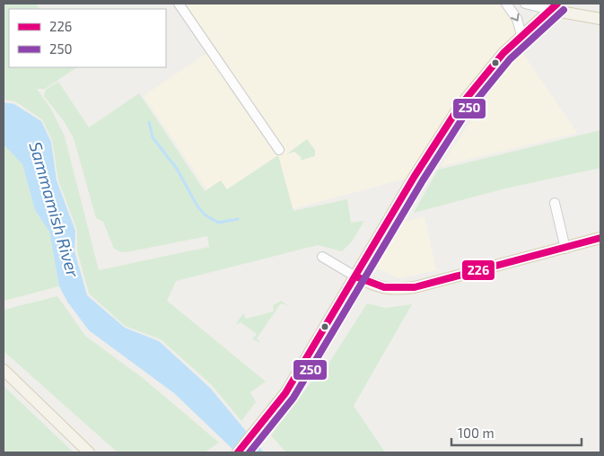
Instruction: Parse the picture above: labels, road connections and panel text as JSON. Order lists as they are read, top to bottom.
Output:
{
  "water": ["Sammamish River"],
  "lines": ["transit line 226", "transit line 250"],
  "legend": ["226", "250"],
  "scale_bar": "100 m"
}
